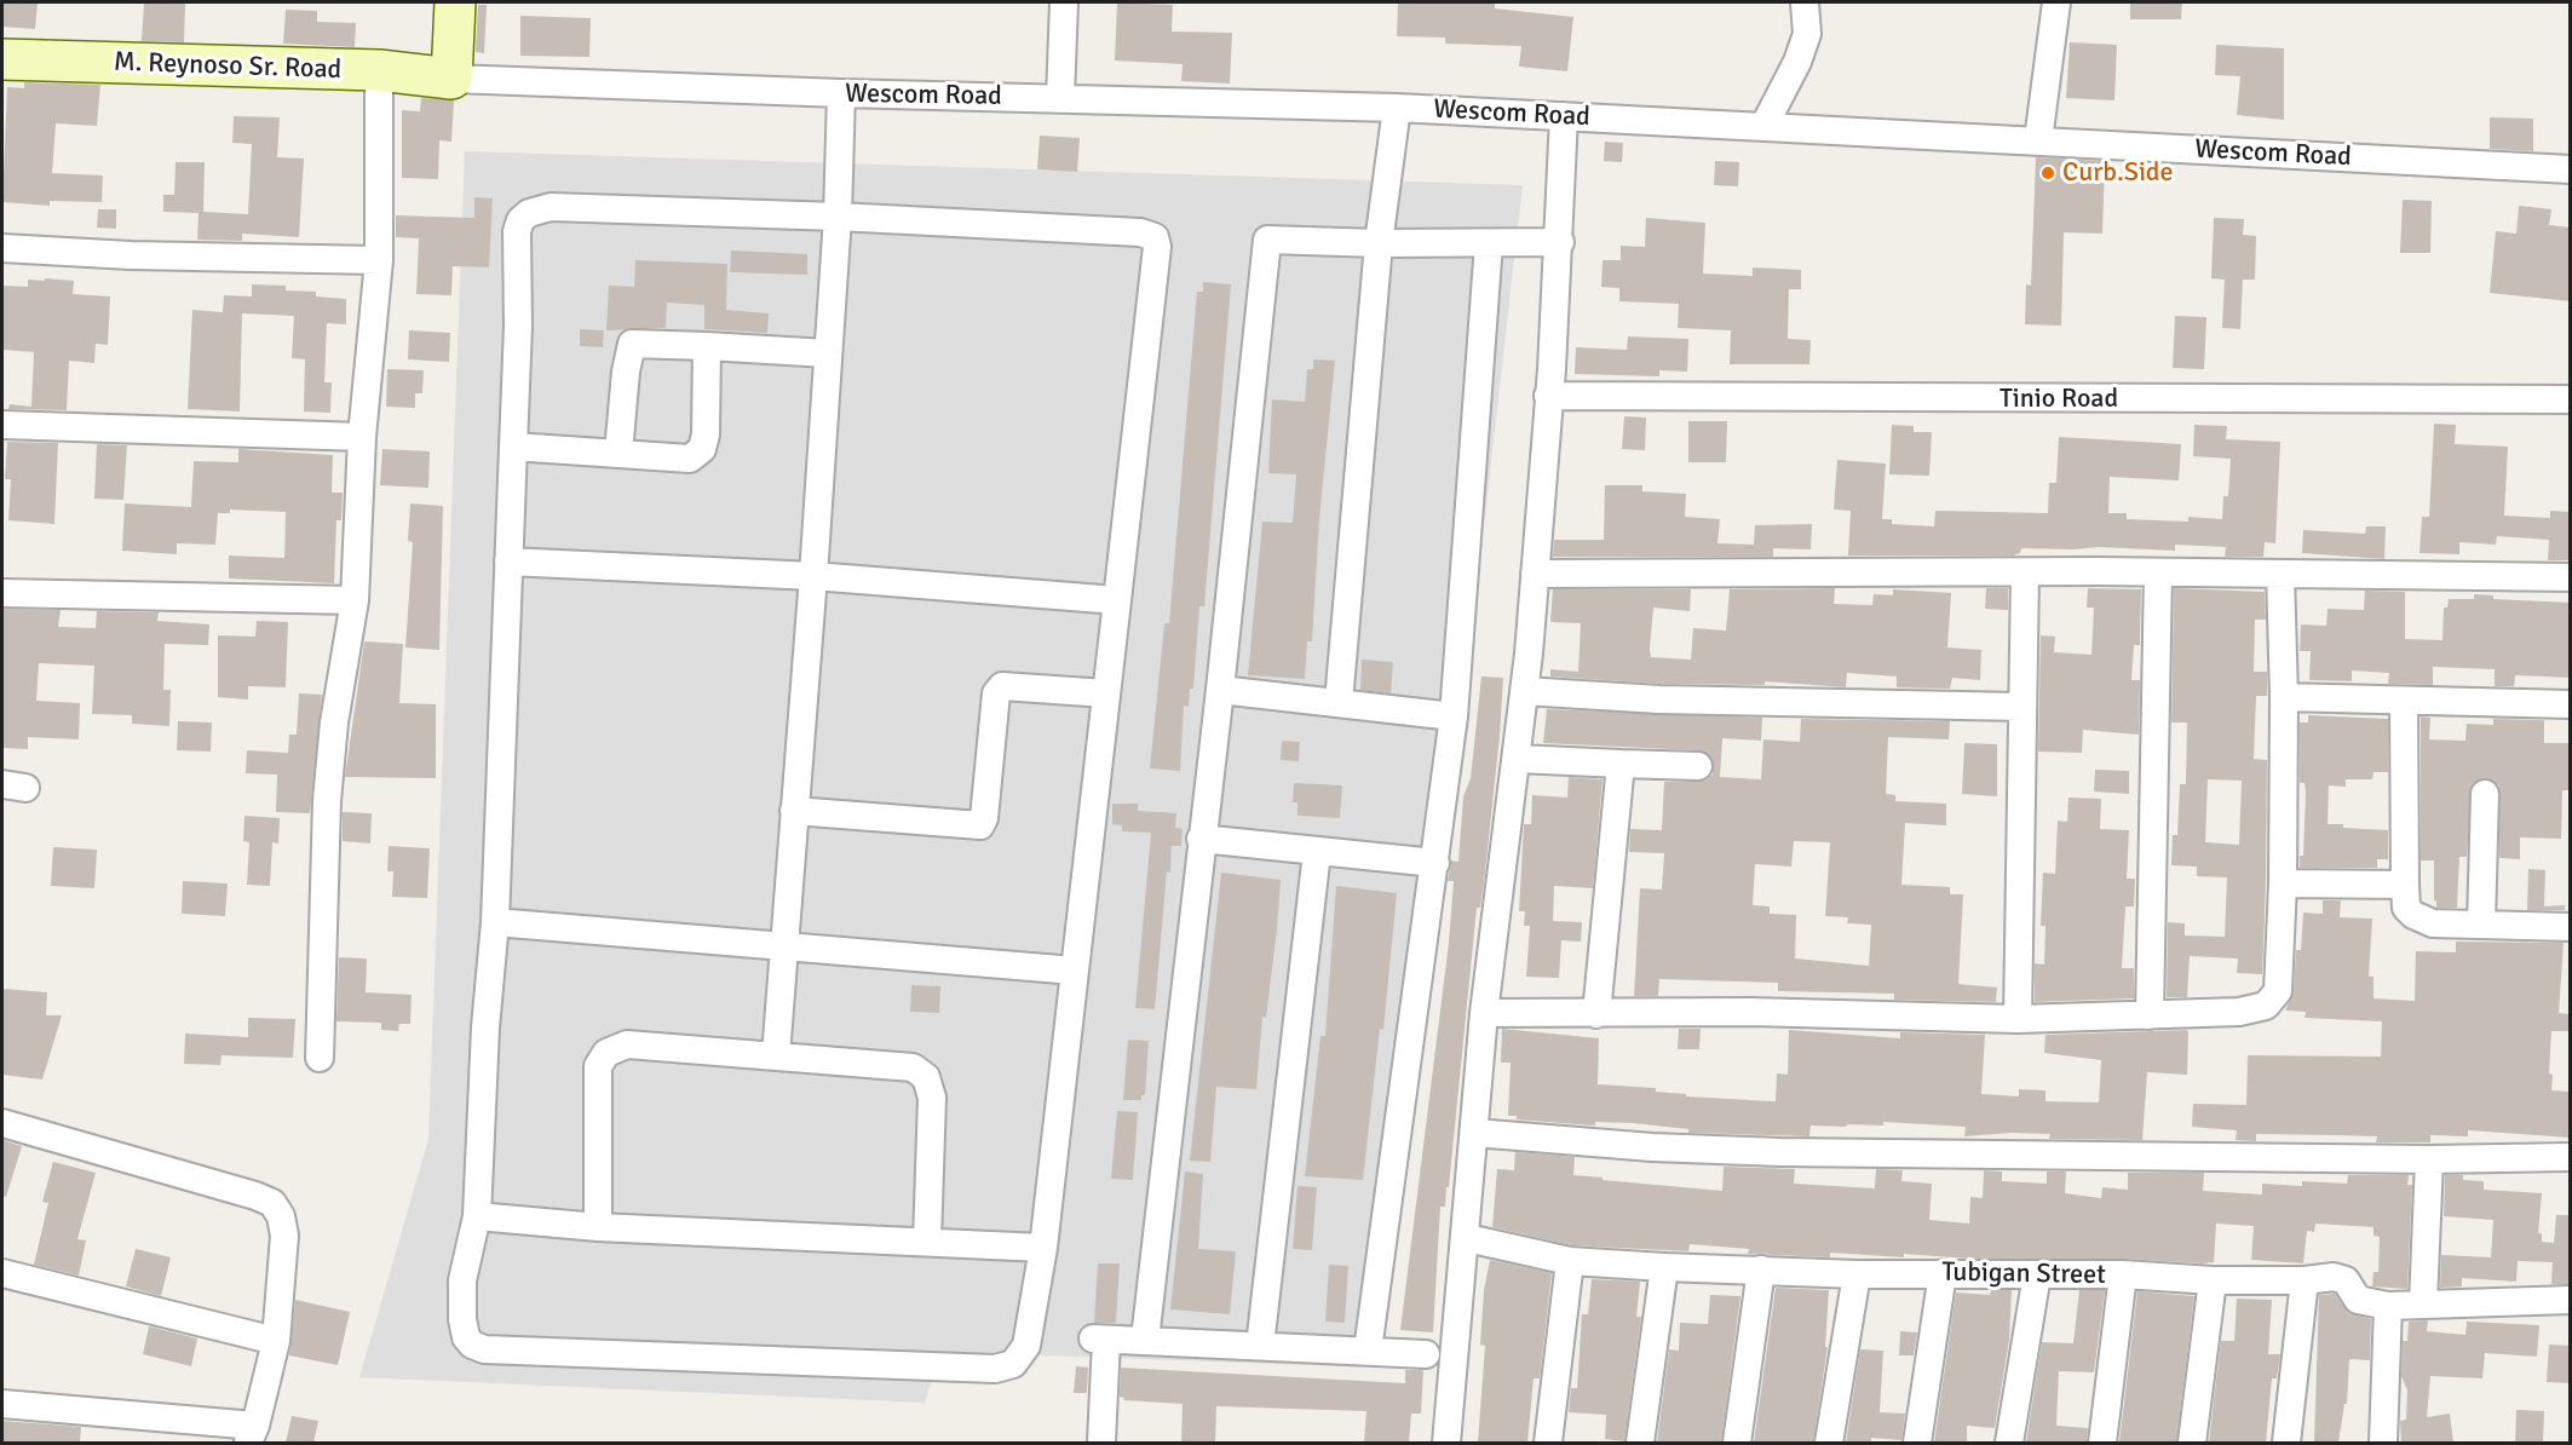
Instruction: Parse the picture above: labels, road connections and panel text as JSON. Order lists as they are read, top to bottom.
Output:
{
  "streets": {
    "street": [
      "M. Reynoso Sr. Road",
      "Wescom Road",
      "Tinio Road",
      "Tubigan Street"
    ]
  },
  "crossings": [
    ["M. Reynoso Sr. Road", "Wescom Road"]
  ],
  "places": ["Curb.Side"]
}
